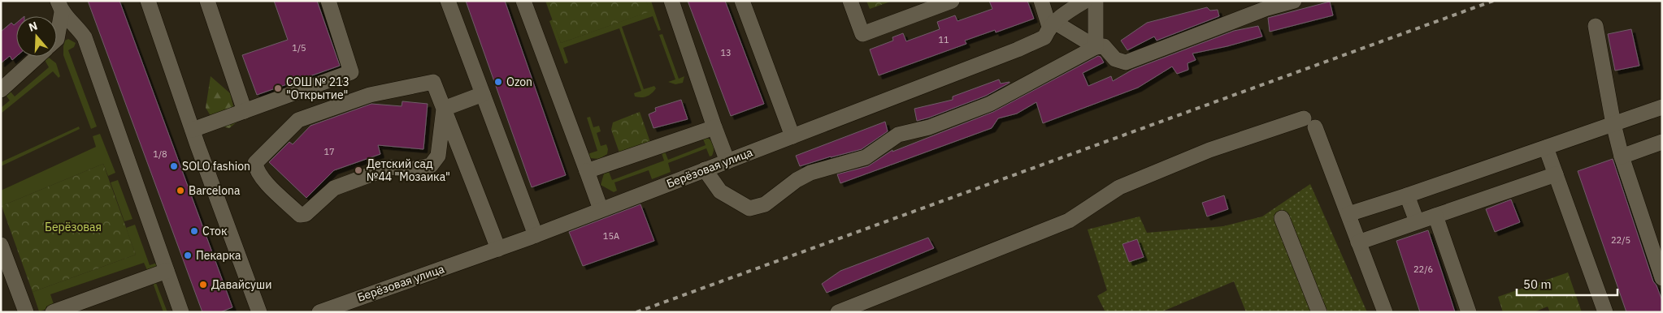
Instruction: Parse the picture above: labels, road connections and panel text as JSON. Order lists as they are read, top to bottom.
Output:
{
  "streets": {
    "street": ["Берёзовая улица"]
  },
  "parks": ["Берёзовая"],
  "places": [
    "Ozon",
    "СОШ № 213 \"Открытие\"",
    "SOLO fashion",
    "Детский сад №44 \"Мозаика\"",
    "Barcelona",
    "Сток",
    "Пекарка",
    "Давайсуши"
  ],
  "house_numbers": [
    "11",
    "1/5",
    "13",
    "17",
    "1/8",
    "15А",
    "22/5",
    "22/6"
  ],
  "scale_bar": "50 m",
  "north": "top"
}
